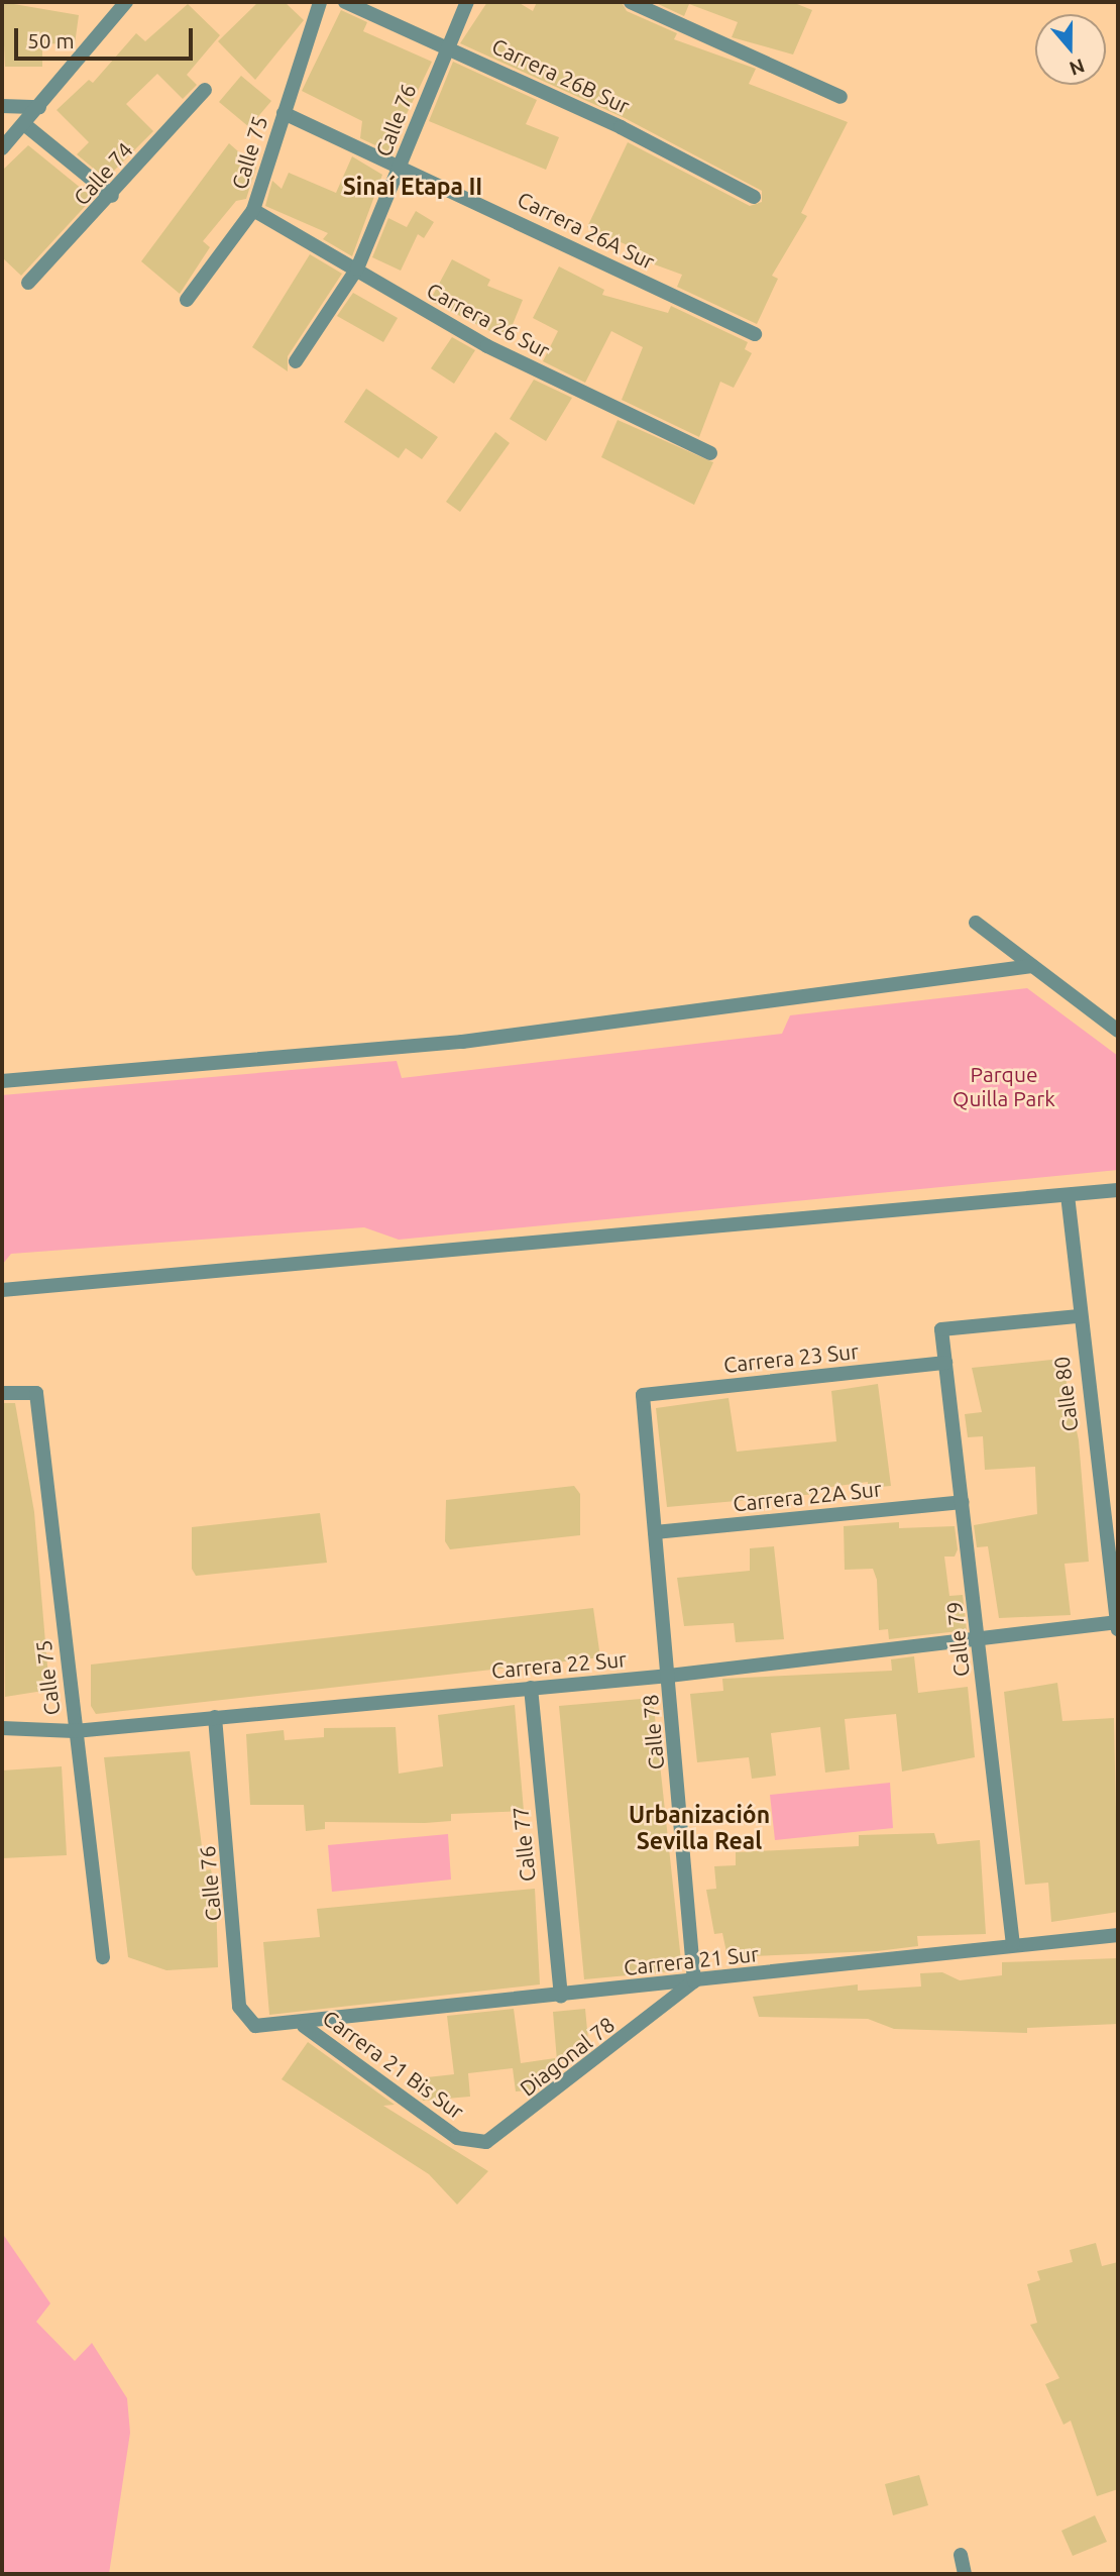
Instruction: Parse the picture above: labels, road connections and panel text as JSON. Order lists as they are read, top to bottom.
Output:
{
  "streets": {
    "street": [
      "Carrera 26B Sur",
      "Calle 76",
      "Calle 75",
      "Calle 74",
      "Carrera 26A Sur",
      "Carrera 26 Sur",
      "Carrera 23 Sur",
      "Calle 80",
      "Carrera 22A Sur",
      "Calle 79",
      "Carrera 22 Sur",
      "Calle 78",
      "Calle 77",
      "Carrera 21 Sur",
      "Diagonal 78",
      "Carrera 21 Bis Sur"
    ]
  },
  "crossings": [
    ["Carrera 26B Sur", "Calle 76"],
    ["Calle 76", "Carrera 26A Sur"],
    ["Calle 76", "Carrera 26 Sur"],
    ["Calle 76", "Carrera 22 Sur"],
    ["Calle 76", "Carrera 21 Sur"],
    ["Calle 75", "Carrera 26A Sur"],
    ["Calle 75", "Carrera 26 Sur"],
    ["Calle 75", "Carrera 22 Sur"],
    ["Carrera 23 Sur", "Calle 79"],
    ["Carrera 23 Sur", "Calle 78"],
    ["Calle 80", "Calle 79"],
    ["Calle 80", "Carrera 22 Sur"],
    ["Carrera 22A Sur", "Calle 79"],
    ["Carrera 22A Sur", "Calle 78"],
    ["Calle 79", "Carrera 22 Sur"],
    ["Calle 79", "Carrera 21 Sur"],
    ["Carrera 22 Sur", "Calle 78"],
    ["Carrera 22 Sur", "Calle 77"],
    ["Calle 78", "Carrera 21 Sur"],
    ["Calle 78", "Diagonal 78"],
    ["Calle 77", "Carrera 21 Sur"],
    ["Carrera 21 Sur", "Diagonal 78"],
    ["Carrera 21 Sur", "Carrera 21 Bis Sur"],
    ["Diagonal 78", "Carrera 21 Bis Sur"]
  ],
  "districts": ["Sinaí Etapa II", "Urbanización Sevilla Real"],
  "parks": ["Parque Quilla Park"],
  "scale_bar": "50 m",
  "north": "bottom"
}
